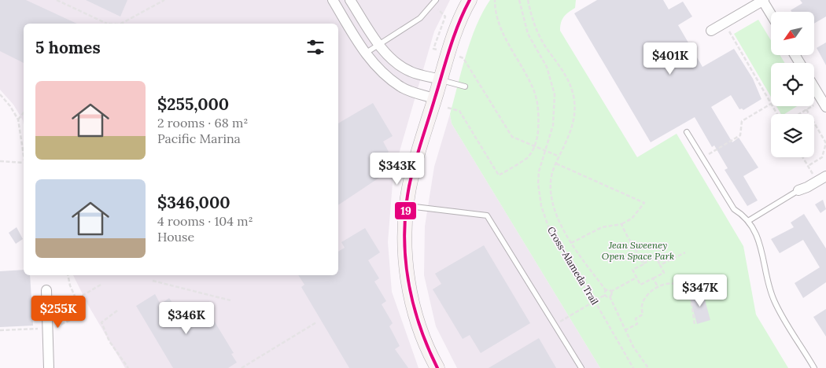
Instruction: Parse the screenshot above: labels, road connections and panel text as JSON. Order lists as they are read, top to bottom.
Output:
{
  "streets": {
    "path": ["Cross-Alameda Trail"]
  },
  "parks": ["Jean Sweeney Open Space Park"],
  "lines": ["transit line 19"],
  "north": "bottom left",
  "page": {
    "heading": "5 homes",
    "price": [
      "$401K",
      "$343K",
      "$347K",
      "$255K",
      "$346K"
    ],
    "list": [
      {
        "name": "$255,000",
        "note": "2 rooms · 68 m² · Pacific Marina"
      },
      {
        "name": "$346,000",
        "note": "4 rooms · 104 m² · House"
      }
    ]
  }
}
